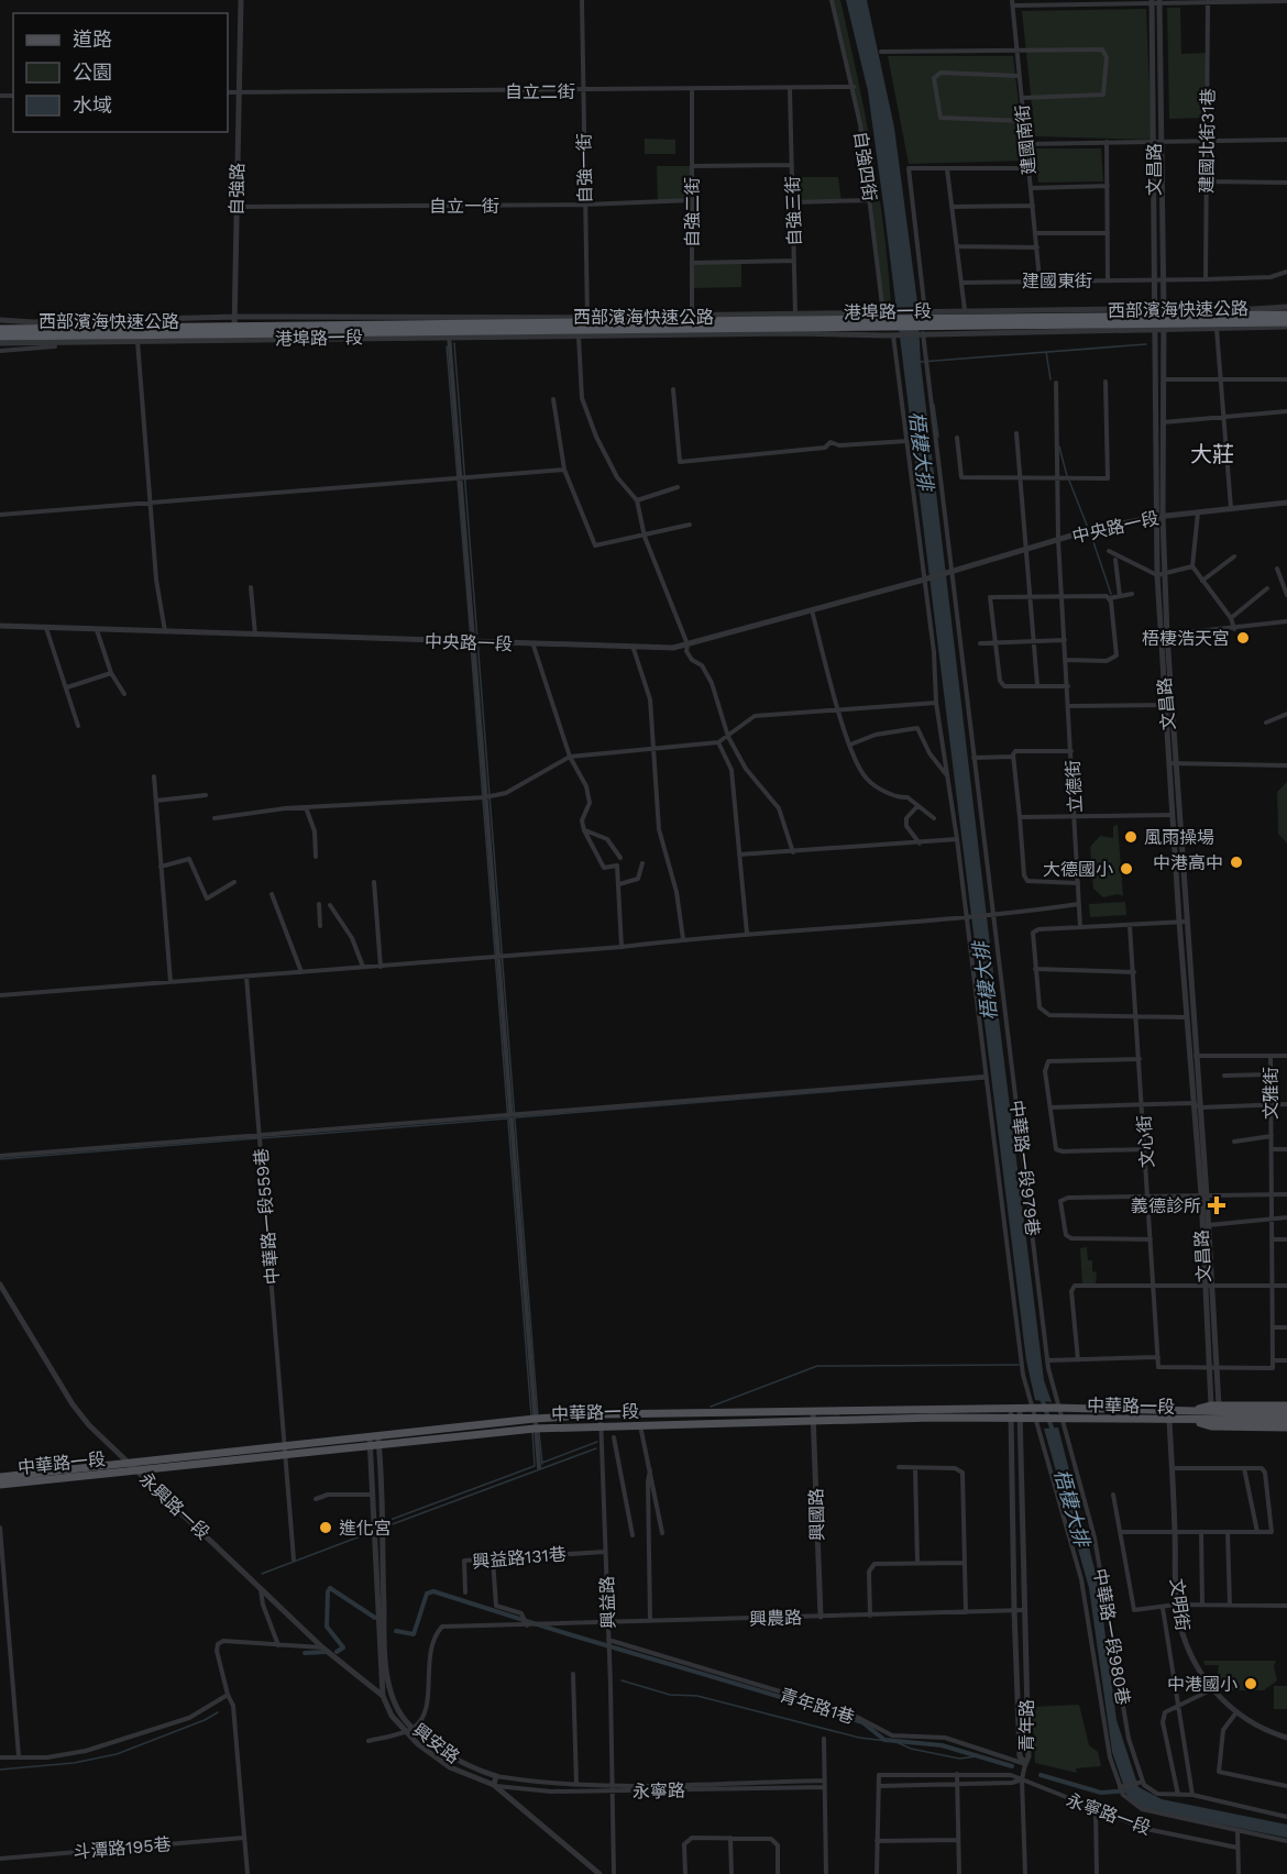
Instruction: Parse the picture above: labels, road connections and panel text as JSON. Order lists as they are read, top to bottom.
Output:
{
  "streets": {
    "highway": ["西部濱海快速公路"],
    "main road": ["中華路一段"],
    "street": [
      "自立二街",
      "建國南街",
      "建國北街31巷",
      "自強四街",
      "自強一街",
      "文昌路",
      "自強路",
      "自立一街",
      "自強三街",
      "自強二街",
      "建國東街",
      "港埠路一段",
      "中央路一段",
      "立德街",
      "文雅街",
      "文心街",
      "中華路一段979巷",
      "中華路一段559巷",
      "永興路一段",
      "興國路",
      "興益路131巷",
      "興益路",
      "文明街",
      "興農路",
      "中華路一段980巷",
      "青年路1巷",
      "青年路",
      "興安路",
      "永寧路",
      "永寧路一段",
      "斗潭路195巷"
    ]
  },
  "crossings": [
    ["自立二街", "自強四街"],
    ["自立二街", "自強一街"],
    ["自立二街", "自強路"],
    ["自立二街", "自強三街"],
    ["自立二街", "自強二街"],
    ["建國南街", "建國東街"],
    ["建國北街31巷", "建國東街"],
    ["自強四街", "港埠路一段"],
    ["自強一街", "自立一街"],
    ["自強一街", "港埠路一段"],
    ["文昌路", "建國東街"],
    ["文昌路", "港埠路一段"],
    ["文昌路", "中央路一段"],
    ["文昌路", "文雅街"],
    ["文昌路", "中華路一段"],
    ["自強路", "自立一街"],
    ["自強路", "港埠路一段"],
    ["自立一街", "自強二街"],
    ["自強三街", "港埠路一段"],
    ["自強二街", "港埠路一段"],
    ["西部濱海快速公路", "港埠路一段"],
    ["中央路一段", "立德街"],
    ["中華路一段979巷", "中華路一段"],
    ["中華路一段979巷", "中華路一段980巷"],
    ["中華路一段559巷", "中華路一段"],
    ["中華路一段", "永興路一段"],
    ["中華路一段", "興國路"],
    ["中華路一段", "興益路"],
    ["中華路一段", "文明街"],
    ["中華路一段", "中華路一段980巷"],
    ["中華路一段", "青年路"],
    ["永興路一段", "興安路"],
    ["興國路", "興農路"],
    ["興益路131巷", "興益路"],
    ["興益路", "興農路"],
    ["興益路", "青年路1巷"],
    ["興益路", "永寧路"],
    ["興農路", "青年路"],
    ["興農路", "興安路"],
    ["青年路1巷", "青年路"],
    ["興安路", "永寧路"]
  ],
  "districts": ["大莊"],
  "water": ["梧棲大排"],
  "places": {
    "other": [
      "梧棲浩天宮",
      "風雨操場",
      "中港高中",
      "大德國小",
      "進化宮",
      "中港國小"
    ],
    "health": ["義德診所"]
  },
  "legend": ["道路", "公園", "水域"]
}
